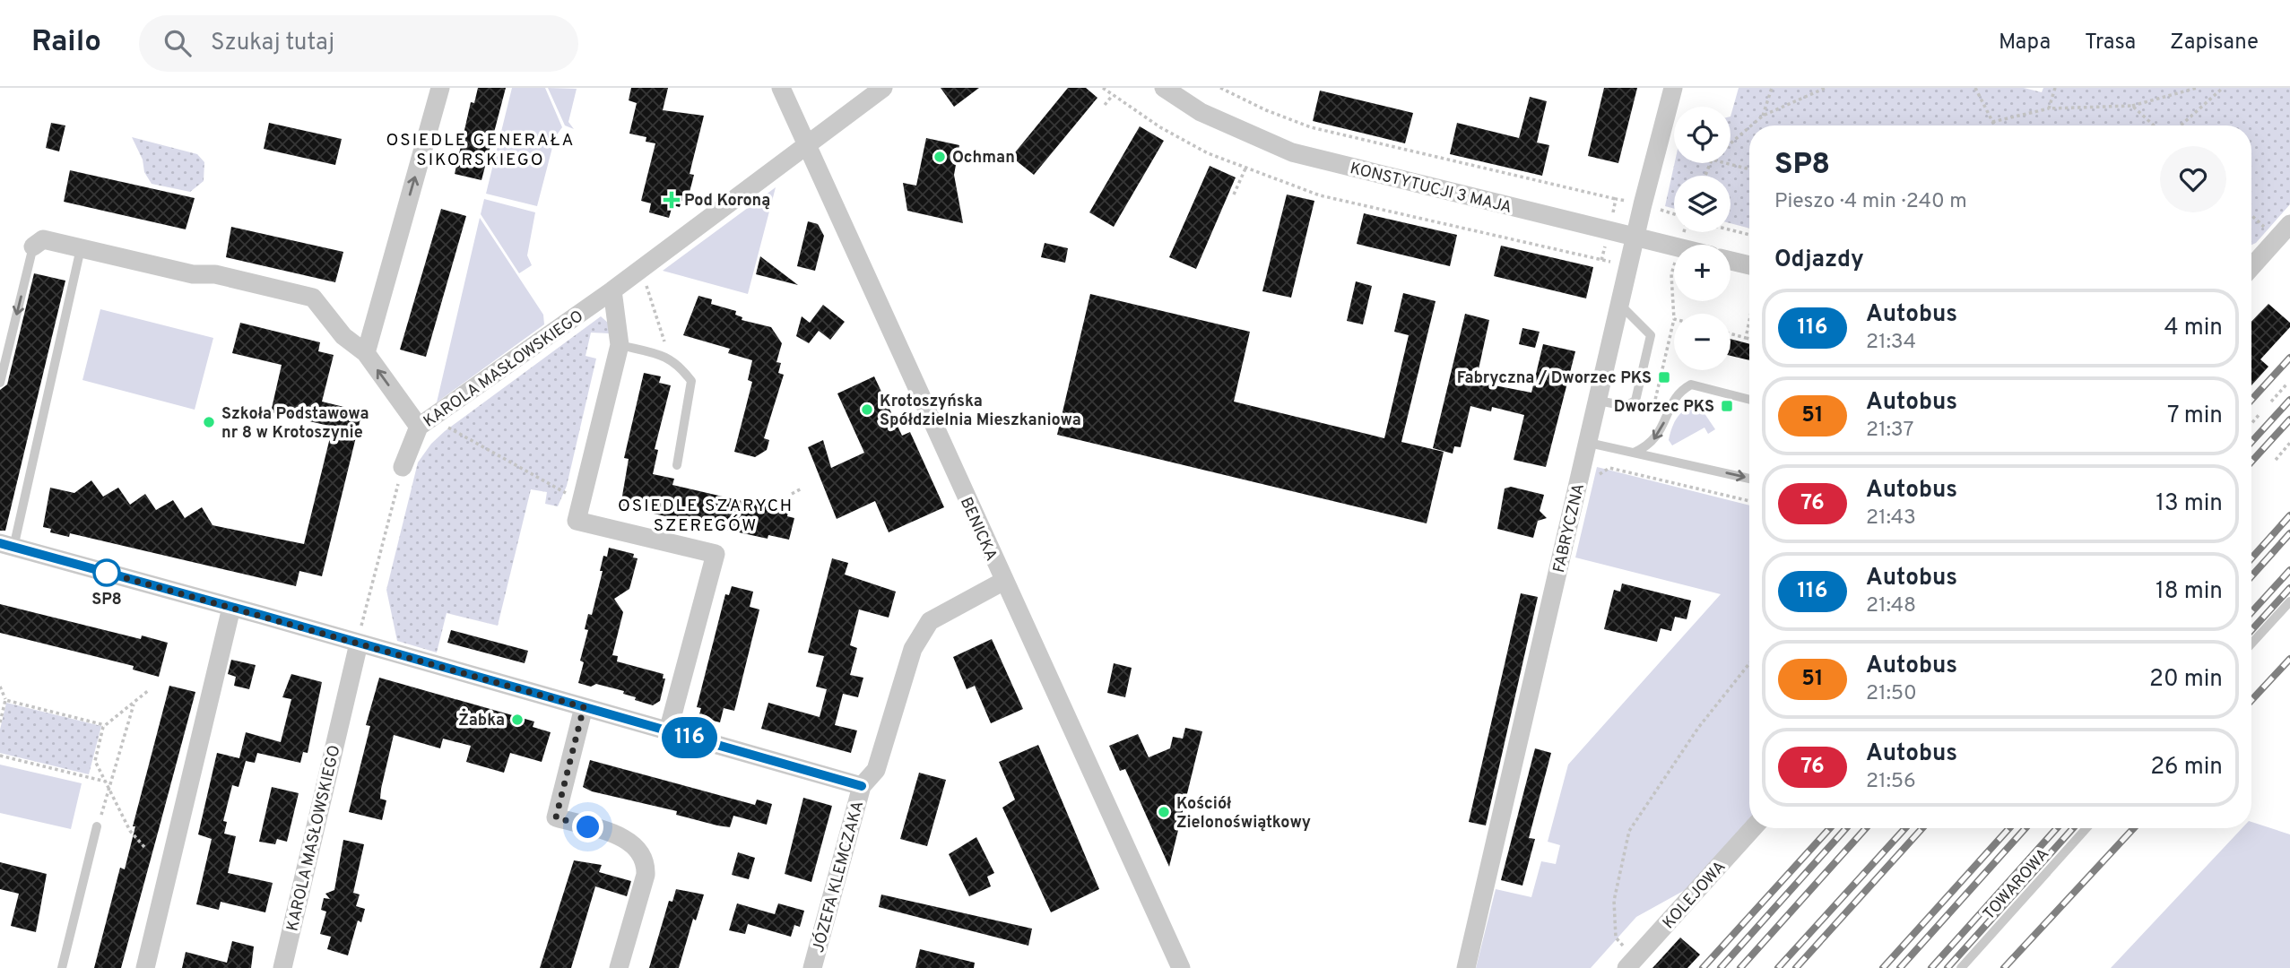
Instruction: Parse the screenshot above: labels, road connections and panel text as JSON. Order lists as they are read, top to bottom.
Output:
{
  "streets": {
    "street": [
      "KONSTYTUCJI 3 MAJA",
      "KAROLA MASŁOWSKIEGO",
      "FABRYCZNA",
      "BENICKA",
      "JÓZEFA KLEMCZAKA",
      "KOLEJOWA"
    ],
    "lane": ["TOWAROWA"]
  },
  "crossings": [
    ["KONSTYTUCJI 3 MAJA", "FABRYCZNA"],
    ["KAROLA MASŁOWSKIEGO", "BENICKA"],
    ["BENICKA", "JÓZEFA KLEMCZAKA"]
  ],
  "districts": ["OSIEDLE GENERAŁA SIKORSKIEGO", "OSIEDLE SZARYCH SZEREGÓW"],
  "places": {
    "other": [
      "Ochman",
      "Krotoszyńska Spółdzielnia Mieszkaniowa",
      "Szkoła Podstawowa nr 8 w Krotoszynie",
      "SP8",
      "Żabka",
      "Kościół Zielonoświątkowy"
    ],
    "health": ["Pod Koroną"],
    "transit": ["Fabryczna / Dworzec PKS", "Dworzec PKS"]
  },
  "lines": ["bus line 116"],
  "page": {
    "header": "Railo",
    "search": "Szukaj tutaj",
    "nav": ["Mapa", "Trasa", "Zapisane"],
    "on_map": "116",
    "map_buttons": ["+", "−"],
    "heading": [
      ["SP8", "Pieszo · 4 min · 240 m"],
      "Odjazdy"
    ],
    "list": [
      {
        "mark": "116",
        "name": "Autobus",
        "note": "21:34",
        "value": "4 min"
      },
      {
        "mark": "51",
        "name": "Autobus",
        "note": "21:37",
        "value": "7 min"
      },
      {
        "mark": "76",
        "name": "Autobus",
        "note": "21:43",
        "value": "13 min"
      },
      {
        "mark": "116",
        "name": "Autobus",
        "note": "21:48",
        "value": "18 min"
      },
      {
        "mark": "51",
        "name": "Autobus",
        "note": "21:50",
        "value": "20 min"
      },
      {
        "mark": "76",
        "name": "Autobus",
        "note": "21:56",
        "value": "26 min"
      }
    ]
  }
}
